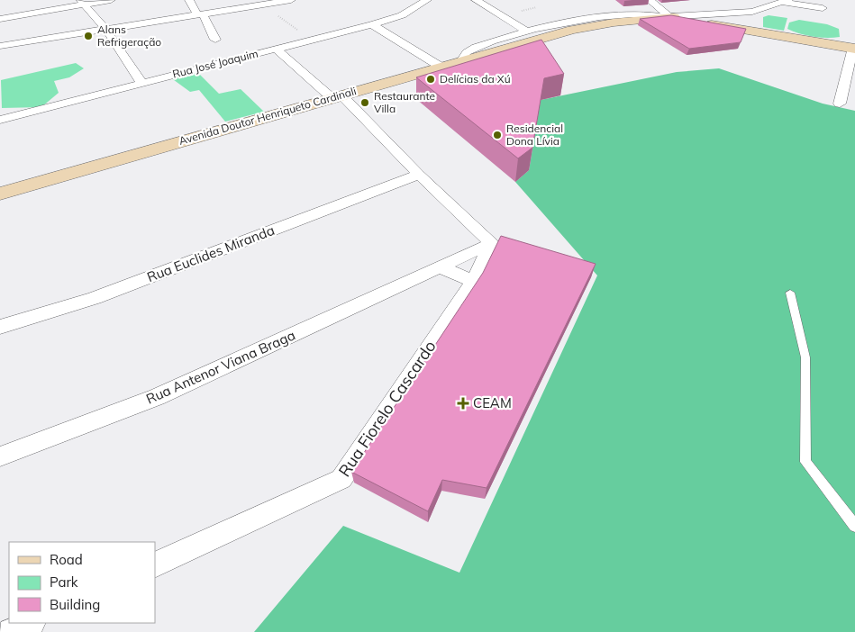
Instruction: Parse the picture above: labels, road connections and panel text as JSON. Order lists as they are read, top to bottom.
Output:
{
  "streets": {
    "main road": ["Avenida Doutor Henriqueto Cardinali"],
    "street": [
      "Rua José Joaquim",
      "Rua Euclides Miranda",
      "Rua Antenor Viana Braga",
      "Rua Fiorelo Cascardo"
    ]
  },
  "crossings": [
    ["Rua Antenor Viana Braga", "Rua Fiorelo Cascardo"]
  ],
  "places": {
    "other": [
      "Alans Refrigeração",
      "Delícias da Xú",
      "Restaurante Villa",
      "Residencial Dona Lívia"
    ],
    "health": ["CEAM"]
  },
  "legend": ["Road", "Park", "Building"]
}
